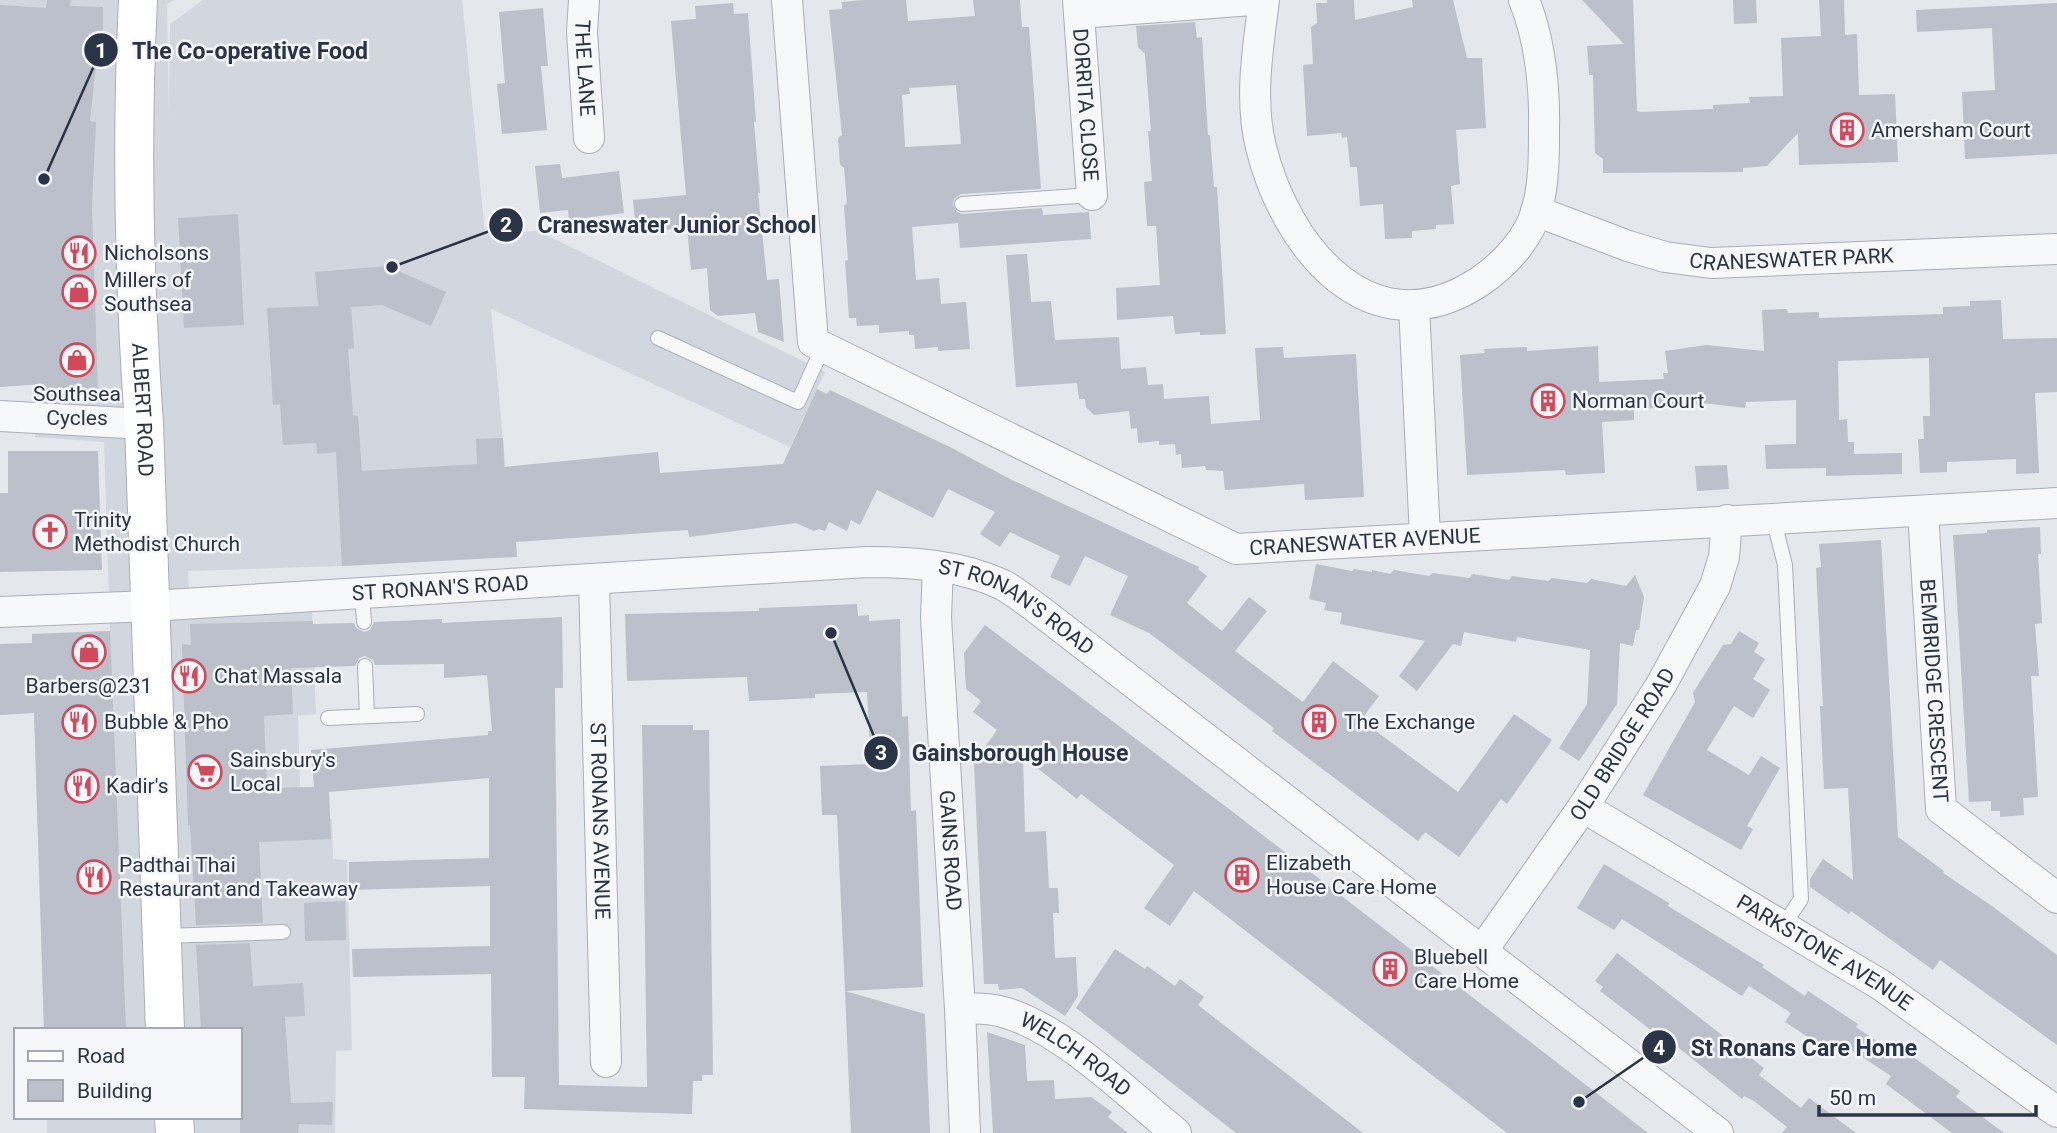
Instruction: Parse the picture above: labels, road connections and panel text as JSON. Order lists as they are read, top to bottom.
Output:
{
  "streets": {
    "main road": ["ALBERT ROAD"],
    "street": [
      "THE LANE",
      "DORRITA CLOSE",
      "CRANESWATER PARK",
      "CRANESWATER AVENUE",
      "ST RONAN'S ROAD",
      "BEMBRIDGE CRESCENT",
      "OLD BRIDGE ROAD",
      "ST RONANS AVENUE",
      "GAINS ROAD",
      "PARKSTONE AVENUE",
      "WELCH ROAD"
    ]
  },
  "crossings": [
    ["ALBERT ROAD", "ST RONAN'S ROAD"],
    ["CRANESWATER AVENUE", "BEMBRIDGE CRESCENT"],
    ["CRANESWATER AVENUE", "OLD BRIDGE ROAD"],
    ["ST RONAN'S ROAD", "OLD BRIDGE ROAD"],
    ["ST RONAN'S ROAD", "ST RONANS AVENUE"],
    ["ST RONAN'S ROAD", "GAINS ROAD"],
    ["OLD BRIDGE ROAD", "PARKSTONE AVENUE"],
    ["GAINS ROAD", "WELCH ROAD"]
  ],
  "places": {
    "building": [
      "Amersham Court",
      "Norman Court",
      "The Exchange",
      "Elizabeth House Care Home",
      "Bluebell Care Home"
    ],
    "other": [
      "The Co-operative Food",
      "Craneswater Junior School",
      "Gainsborough House",
      "St Ronans Care Home"
    ],
    "restaurant": [
      "Nicholsons",
      "Chat Massala",
      "Bubble & Pho",
      "Kadir's",
      "Padthai Thai Restaurant and Takeaway"
    ],
    "shop": ["Millers of Southsea", "Southsea Cycles", "Barbers@231"],
    "church": ["Trinity Methodist Church"],
    "supermarket": ["Sainsbury's Local"]
  },
  "legend": ["Road", "Building"],
  "scale_bar": "50 m"
}
